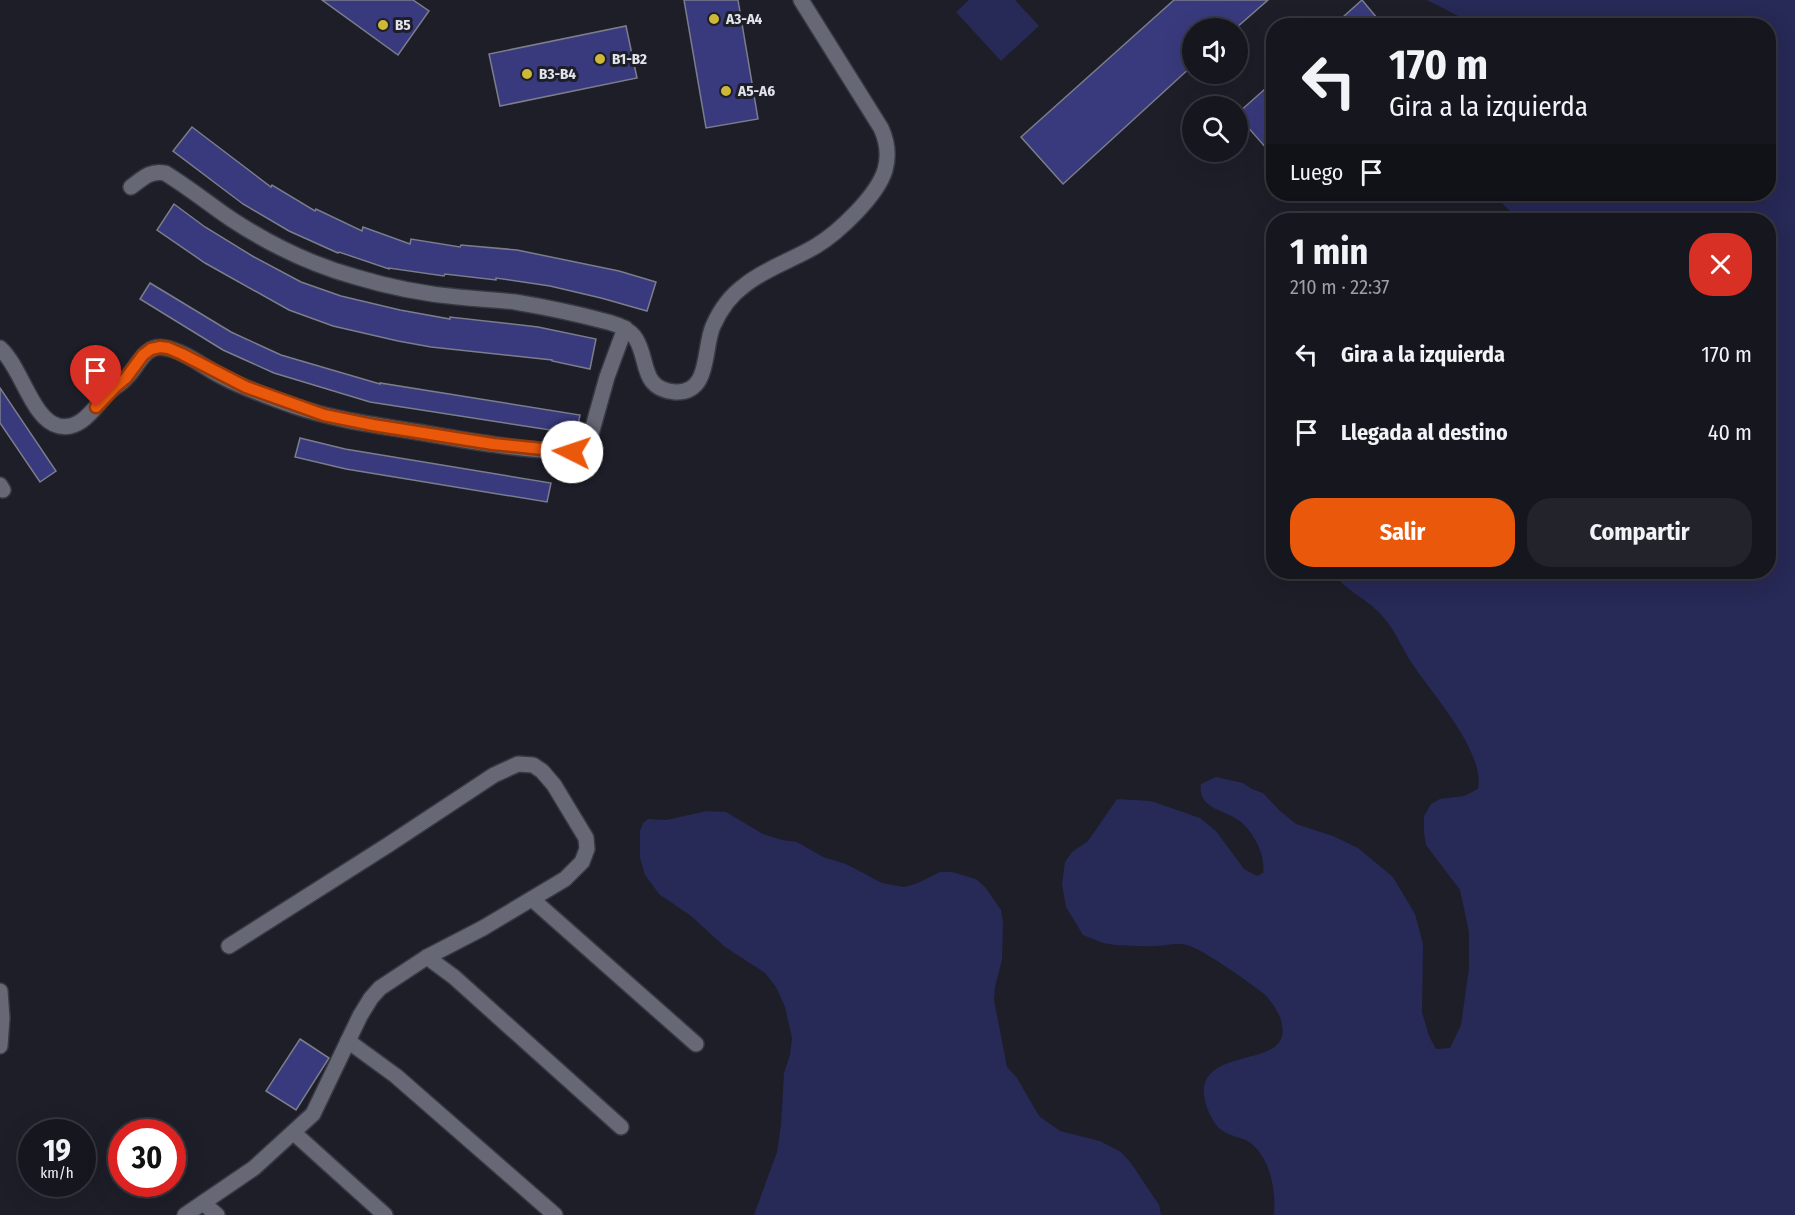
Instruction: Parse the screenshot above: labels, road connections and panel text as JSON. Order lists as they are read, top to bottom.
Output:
{
  "places": [
    "A3-A4",
    "B5",
    "B1-B2",
    "B3-B4",
    "A5-A6"
  ],
  "page": {
    "turn": ["170 m", "Gira a la izquierda"],
    "then": "Luego",
    "heading": ["1 min", "210 m · 22:37"],
    "list": [
      {
        "name": "Gira a la izquierda",
        "value": "170 m"
      },
      {
        "name": "Llegada al destino",
        "value": "40 m"
      }
    ],
    "buttons": ["Salir", "Compartir"],
    "speed": "19 km/h",
    "limit": "30"
  }
}
